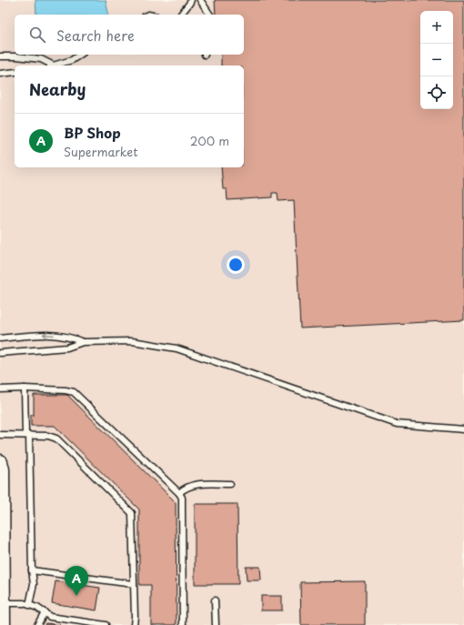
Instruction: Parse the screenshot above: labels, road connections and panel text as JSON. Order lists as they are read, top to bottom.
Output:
{
  "page": {
    "map_buttons": ["+", "−"],
    "search": "Search here",
    "heading": "Nearby",
    "list": [
      {
        "mark": "A",
        "name": "BP Shop",
        "note": "Supermarket",
        "value": "200 m"
      }
    ],
    "pins": "A"
  }
}
